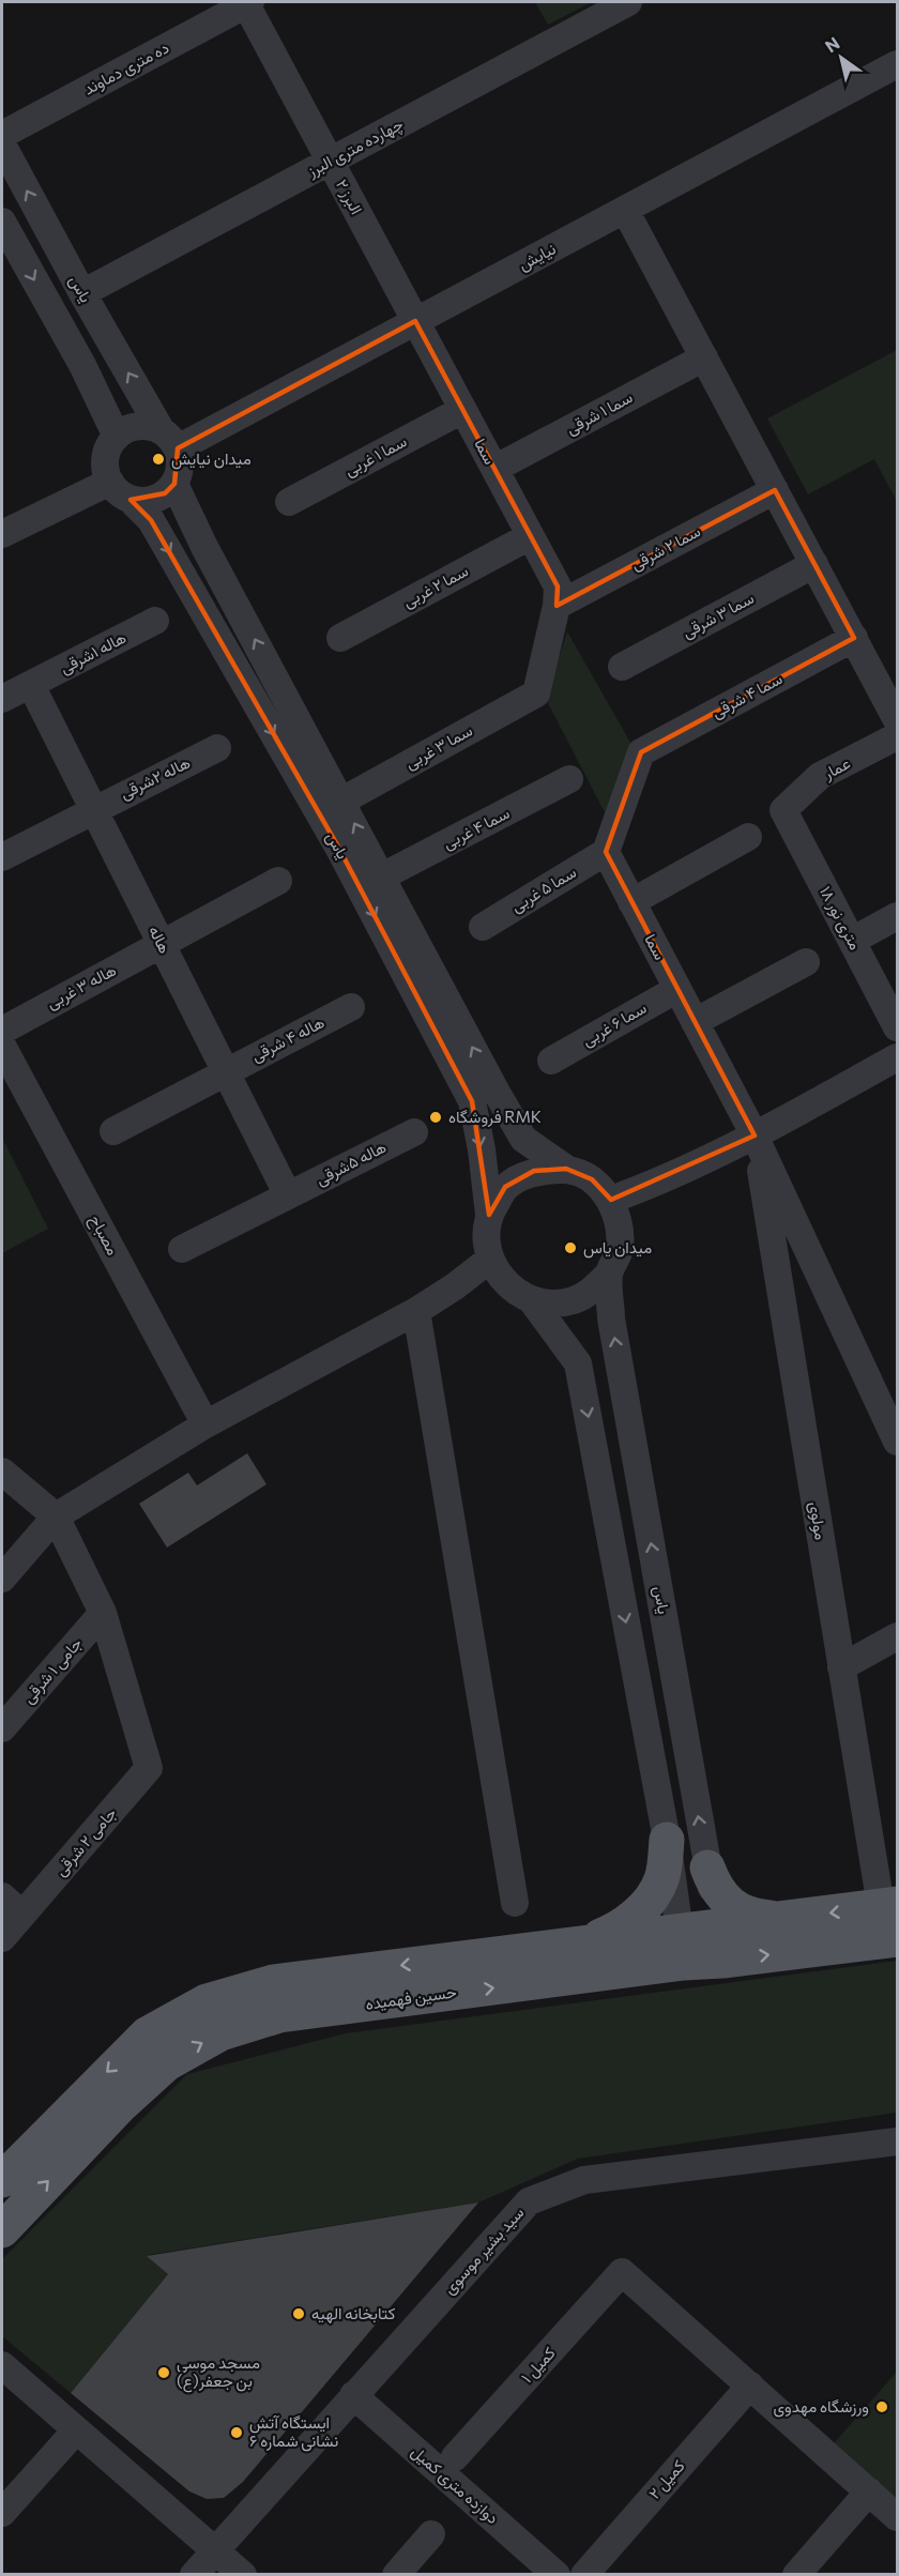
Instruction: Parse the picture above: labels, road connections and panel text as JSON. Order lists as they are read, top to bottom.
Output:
{
  "streets": {
    "main road": ["حسین فهمیده"],
    "street": [
      "ده متری دماوند",
      "چهارده متری البرز",
      "البرز ۲",
      "نیایش",
      "یاس",
      "سما ۱ شرقی",
      "سما",
      "سما ۱ غربی",
      "سما ۲ شرقی",
      "سما ۲ غربی",
      "سما ۳ شرقی",
      "هاله ۱شرقی",
      "سما ۴ شرقی",
      "سما ۳ غربی",
      "عمار",
      "هاله ۲شرقی",
      "سما ۴ غربی",
      "سما ۵ غربی",
      "۱۸ متری نور",
      "هاله",
      "هاله ۳ غربی",
      "سما ۶ غربی",
      "هاله ۴ شرقی",
      "هاله ۵شرقی",
      "مصباح",
      "مولوی",
      "جامی ۱ شرقی",
      "جامی ۲ شرقی",
      "سید بشیر موسوی",
      "کمیل ۱",
      "کمیل ۲",
      "دوازده متری کمیل"
    ]
  },
  "crossings": [
    ["ده متری دماوند", "البرز ۲"],
    ["چهارده متری البرز", "البرز ۲"],
    ["چهارده متری البرز", "یاس"],
    ["البرز ۲", "نیایش"],
    ["البرز ۲", "سما"],
    ["نیایش", "یاس"],
    ["نیایش", "سما"],
    ["یاس", "سما ۳ غربی"],
    ["یاس", "سما ۴ غربی"],
    ["یاس", "حسین فهمیده"],
    ["سما ۱ شرقی", "سما"],
    ["سما", "سما ۱ غربی"],
    ["سما", "سما ۲ شرقی"],
    ["سما", "سما ۲ غربی"],
    ["سما", "سما ۴ شرقی"],
    ["سما", "سما ۳ غربی"],
    ["سما", "سما ۵ غربی"],
    ["سما", "سما ۶ غربی"],
    ["سما", "مولوی"],
    ["هاله ۱شرقی", "هاله"],
    ["سما ۴ شرقی", "سما ۵ غربی"],
    ["عمار", "۱۸ متری نور"],
    ["هاله ۲شرقی", "هاله"],
    ["هاله", "هاله ۳ غربی"],
    ["هاله", "هاله ۴ شرقی"],
    ["هاله", "هاله ۵شرقی"],
    ["مولوی", "حسین فهمیده"],
    ["جامی ۱ شرقی", "جامی ۲ شرقی"],
    ["سید بشیر موسوی", "دوازده متری کمیل"],
    ["کمیل ۱", "کمیل ۲"]
  ],
  "places": [
    "میدان نیایش",
    "فروشگاه RMK",
    "میدان یاس",
    "کتابخانه الهیه",
    "مسجد موسی بن جعفر(ع)",
    "ورزشگاه مهدوی",
    "ایستگاه آتش نشانی شماره ۶"
  ],
  "north": "top left"
}
